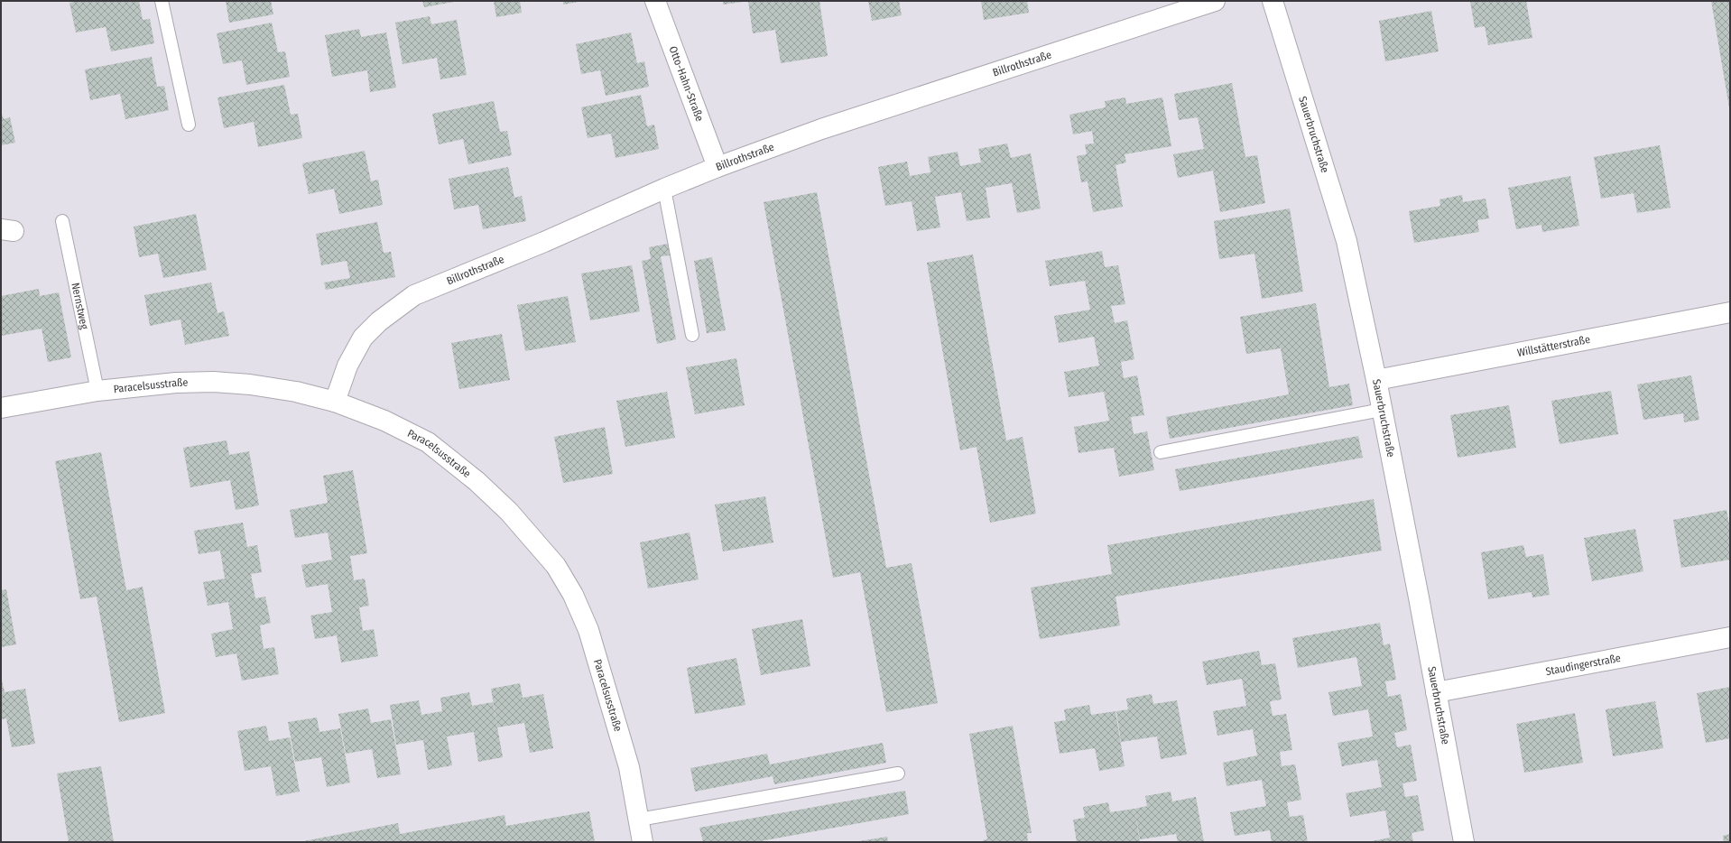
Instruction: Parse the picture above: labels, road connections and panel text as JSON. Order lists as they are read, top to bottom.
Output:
{
  "streets": {
    "street": [
      "Billrothstraße",
      "Otto-Hahn-Straße",
      "Sauerbruchstraße",
      "Willstätterstraße",
      "Paracelsusstraße",
      "Staudingerstraße"
    ],
    "lane": ["Nernstweg"]
  },
  "crossings": [
    ["Billrothstraße", "Otto-Hahn-Straße"],
    ["Billrothstraße", "Paracelsusstraße"],
    ["Sauerbruchstraße", "Willstätterstraße"],
    ["Sauerbruchstraße", "Staudingerstraße"],
    ["Nernstweg", "Paracelsusstraße"]
  ]
}
